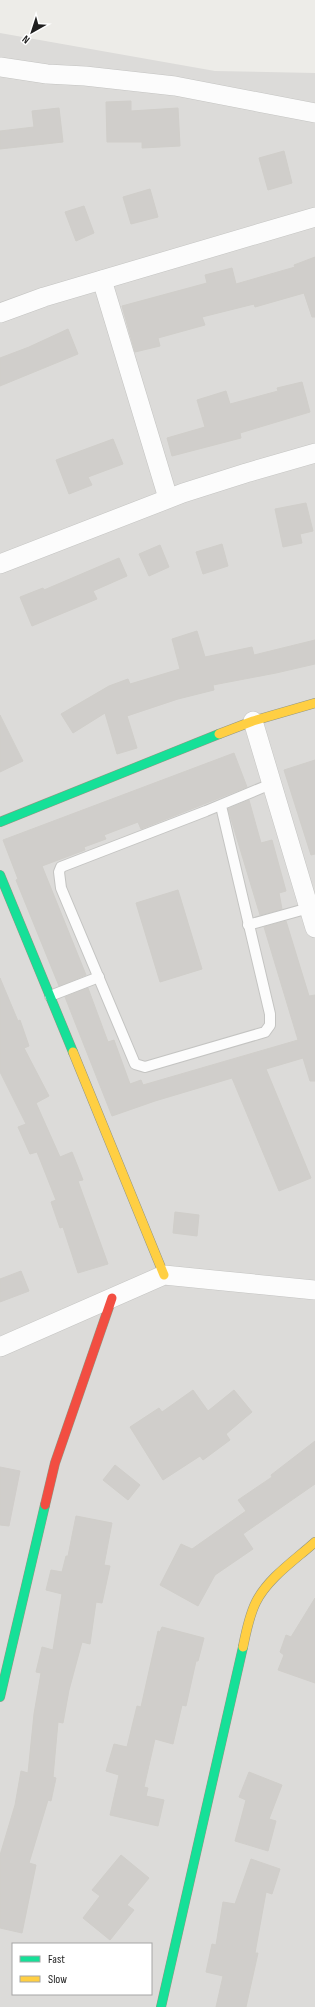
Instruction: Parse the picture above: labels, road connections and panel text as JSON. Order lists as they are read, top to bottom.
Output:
{
  "legend": ["Fast", "Slow"],
  "north": "bottom left"
}
